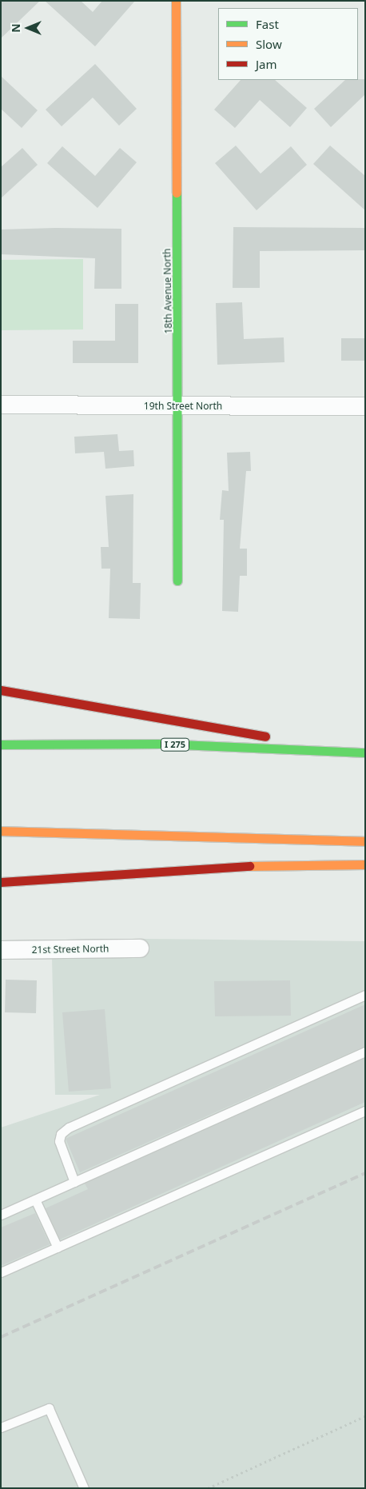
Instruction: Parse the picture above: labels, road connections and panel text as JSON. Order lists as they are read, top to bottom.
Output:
{
  "streets": {
    "main road": ["18th Avenue North", "I 275"],
    "street": ["19th Street North", "21st Street North"]
  },
  "crossings": [
    ["18th Avenue North", "19th Street North"]
  ],
  "legend": ["Fast", "Slow", "Jam"],
  "north": "left"
}
